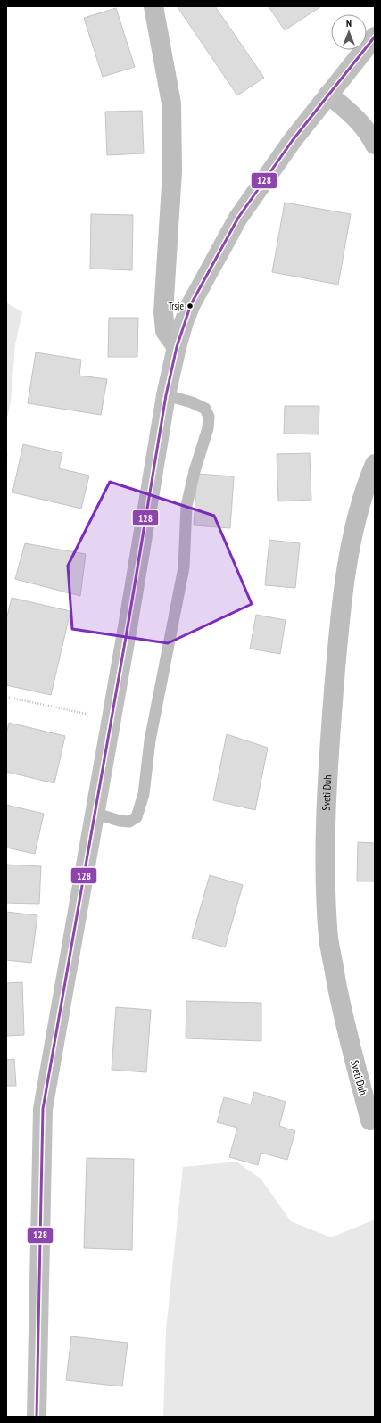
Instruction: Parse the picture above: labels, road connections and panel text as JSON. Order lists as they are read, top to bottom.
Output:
{
  "streets": {
    "street": ["Sveti Duh"]
  },
  "places": ["Trsje"],
  "lines": ["transit line 128"],
  "north": "top"
}
